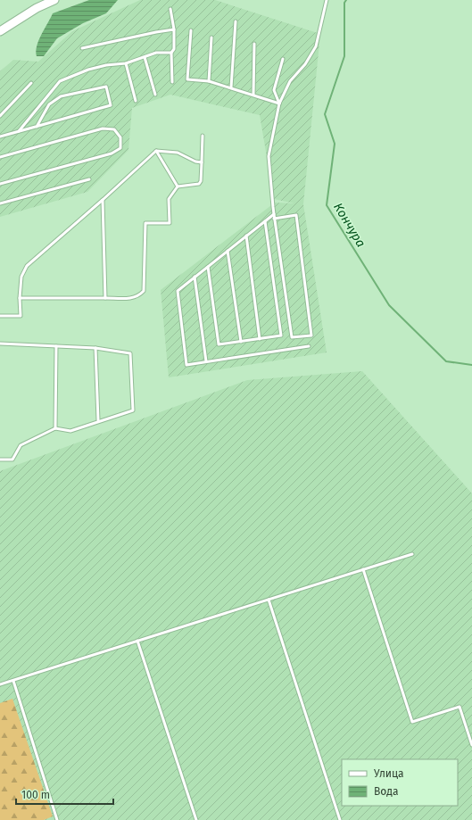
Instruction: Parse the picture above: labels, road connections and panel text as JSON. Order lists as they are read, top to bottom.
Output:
{
  "water": ["Кончура"],
  "legend": ["Улица", "Вода"],
  "scale_bar": "100 m"
}
